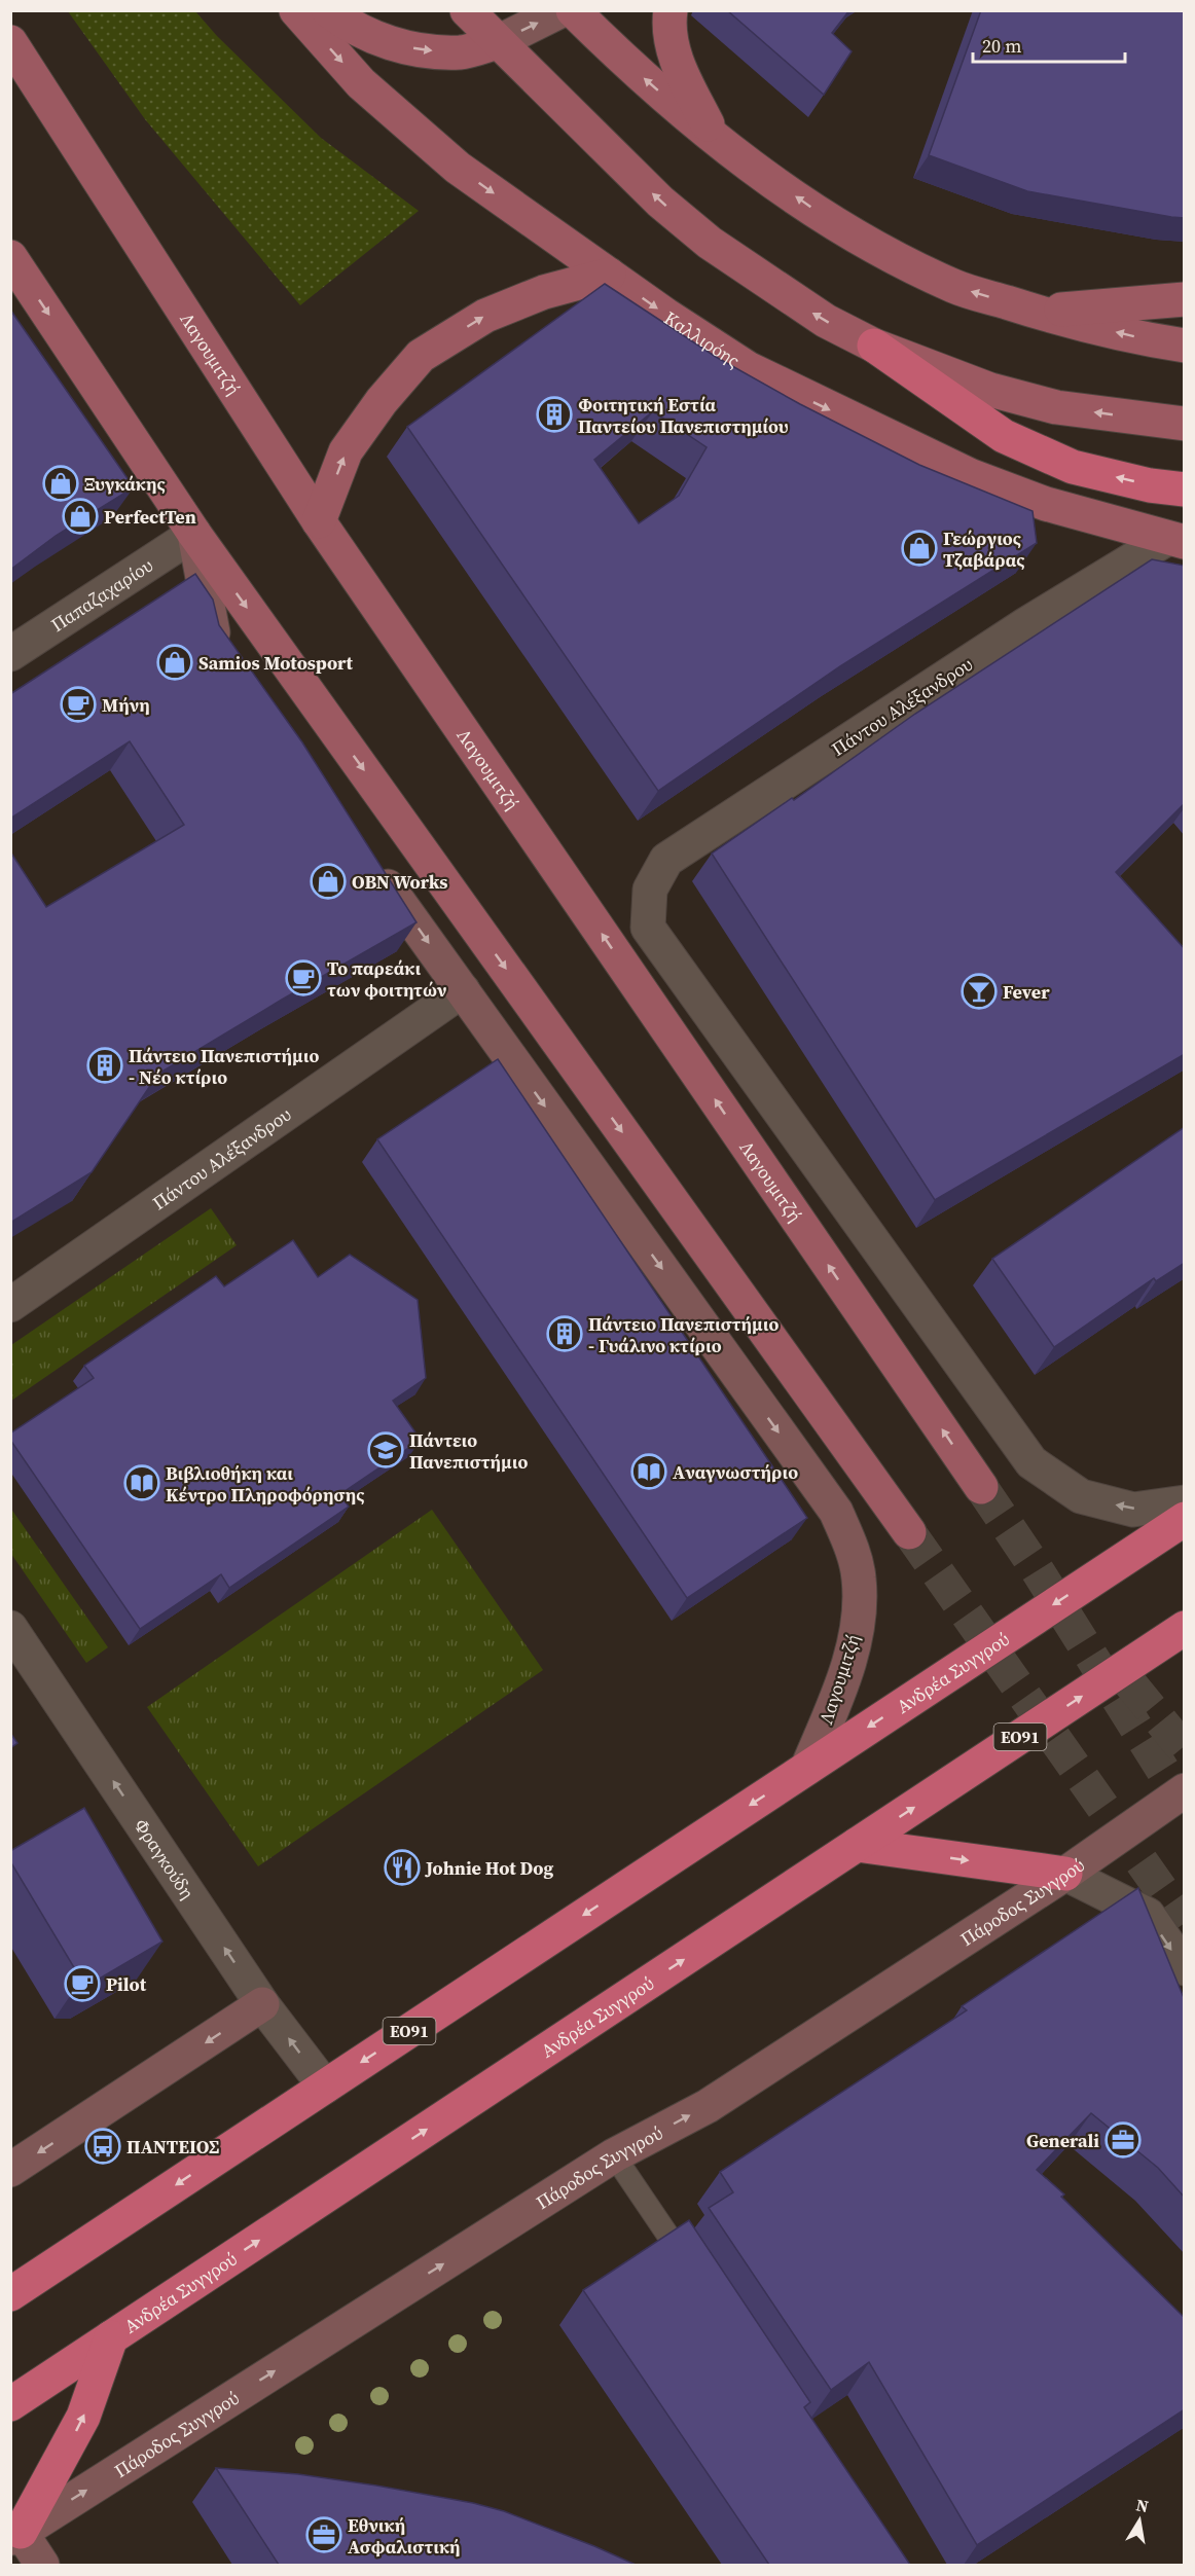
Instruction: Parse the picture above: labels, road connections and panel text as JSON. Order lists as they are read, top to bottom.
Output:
{
  "streets": {
    "highway": ["Ανδρέα Συγγρού", "ΕΟ91"],
    "main road": ["Καλλιρόης", "Λαγουμιτζή"],
    "street": [
      "Παπαζαχαρίου",
      "Πάντου Αλέξανδρου",
      "Φραγκούδη",
      "Πάροδος Συγγρού"
    ]
  },
  "crossings": [
    ["Καλλιρόης", "Πάντου Αλέξανδρου"],
    ["Λαγουμιτζή", "Πάντου Αλέξανδρου"],
    ["Λαγουμιτζή", "Ανδρέα Συγγρού"],
    ["Ανδρέα Συγγρού", "Φραγκούδη"]
  ],
  "one_way": ["Φραγκούδη", "Πάροδος Συγγρού"],
  "places": {
    "building": ["Φοιτητική Εστία Παντείου Πανεπιστημίου", "Πάντειο Πανεπιστήμιο - Νέο κτίριο", "Πάντειο Πανεπιστήμιο - Γυάλινο κτίριο"],
    "shop": [
      "Ξυγκάκης",
      "PerfectTen",
      "Γεώργιος Τζαβάρας",
      "Samios Motosport",
      "OBN Works"
    ],
    "cafe": ["Μήνη", "Το παρεάκι των φοιτητών", "Pilot"],
    "bar": ["Fever"],
    "school or university": ["Πάντειο Πανεπιστήμιο"],
    "library": ["Aναγνωστήριο", "Βιβλιοθήκη και Κέντρο Πληροφόρησης"],
    "restaurant": ["Johnie Hot Dog"],
    "office": ["Generali", "Εθνική Ασφαλιστική"],
    "bus stop": ["ΠΑΝΤΕΙΟΣ"]
  },
  "scale_bar": "20 m",
  "north": "top"
}
